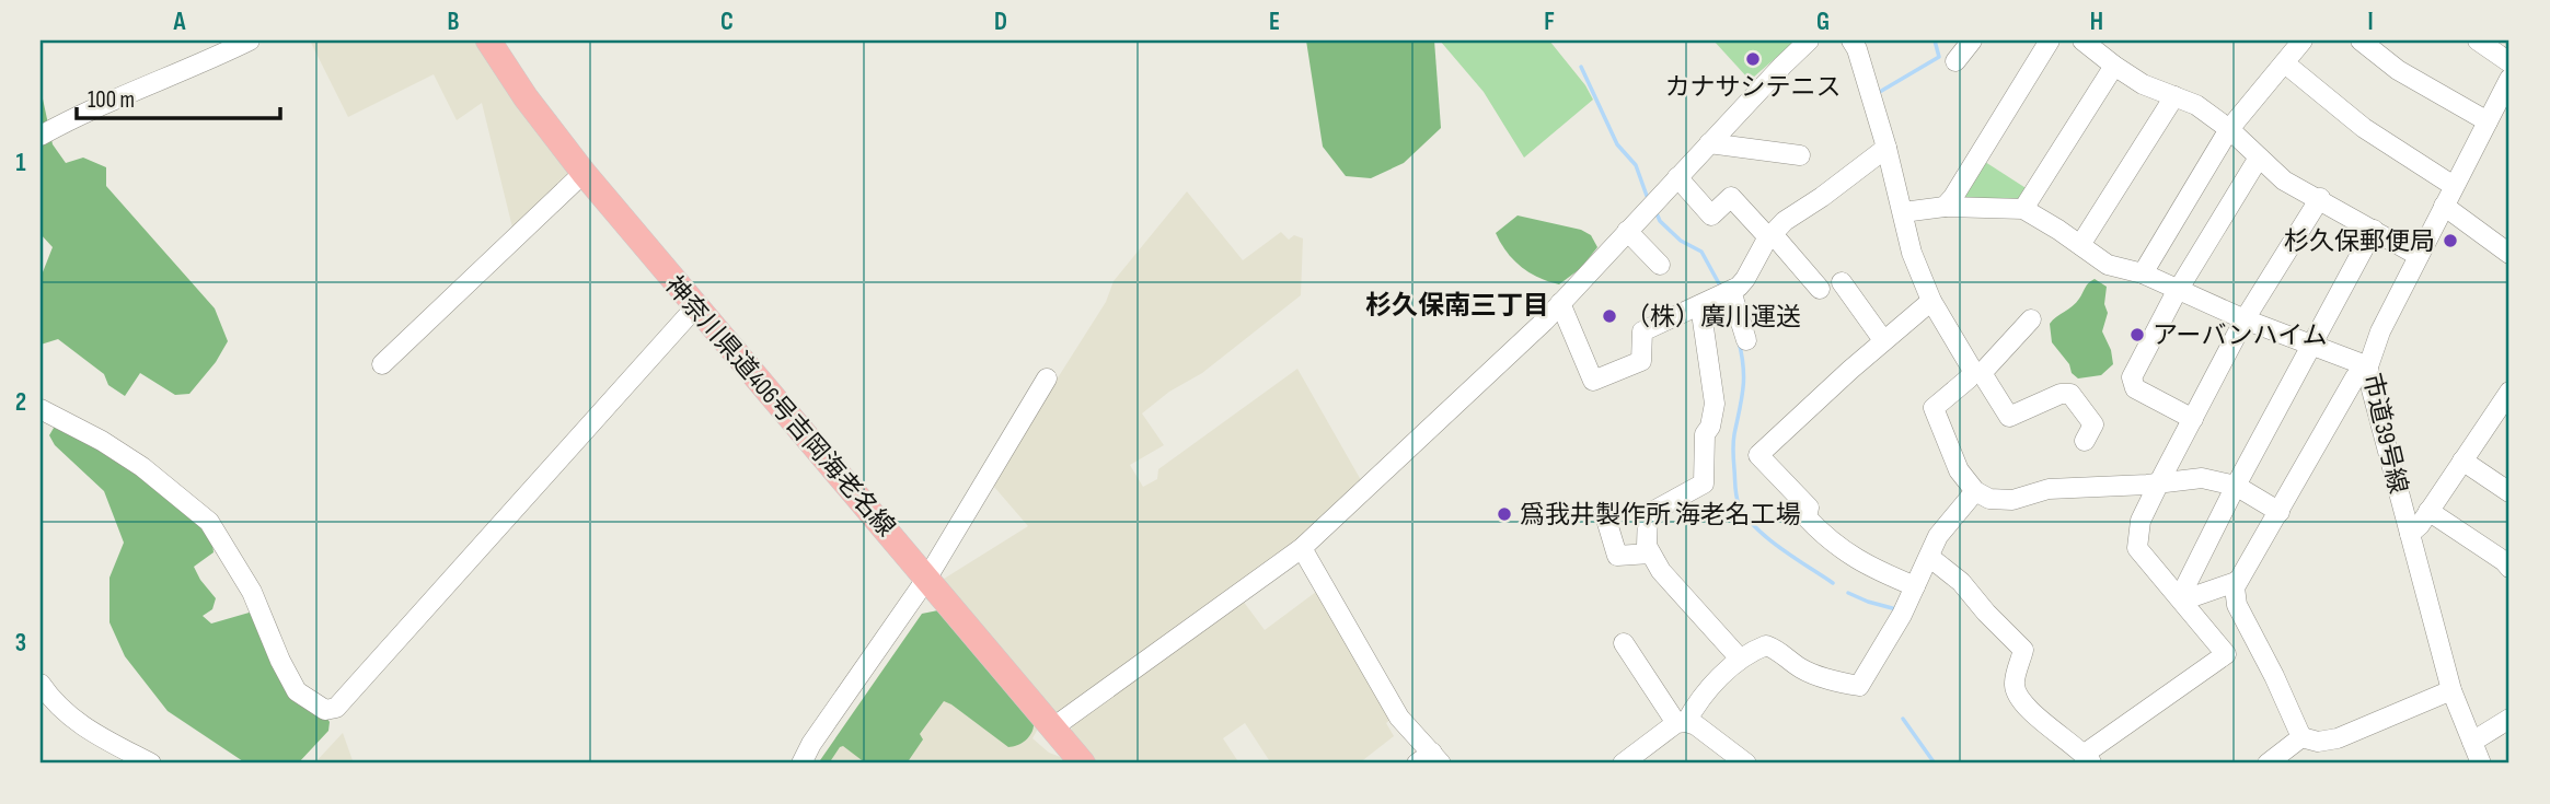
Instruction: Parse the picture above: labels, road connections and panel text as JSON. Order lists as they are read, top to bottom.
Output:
{
  "streets": {
    "main road": ["神奈川県道406号吉岡海老名線"],
    "street": ["市道39号線"]
  },
  "districts": ["杉久保南三丁目"],
  "places": [
    "カナサシテニス",
    "杉久保郵便局",
    "（株）廣川運送",
    "アーバンハイム",
    "爲我井製作所 海老名工場"
  ],
  "scale_bar": "100 m",
  "grid": {
    "columns": [
      "A",
      "B",
      "C",
      "D",
      "E",
      "F",
      "G",
      "H",
      "I"
    ],
    "rows": ["1", "2", "3"]
  }
}
